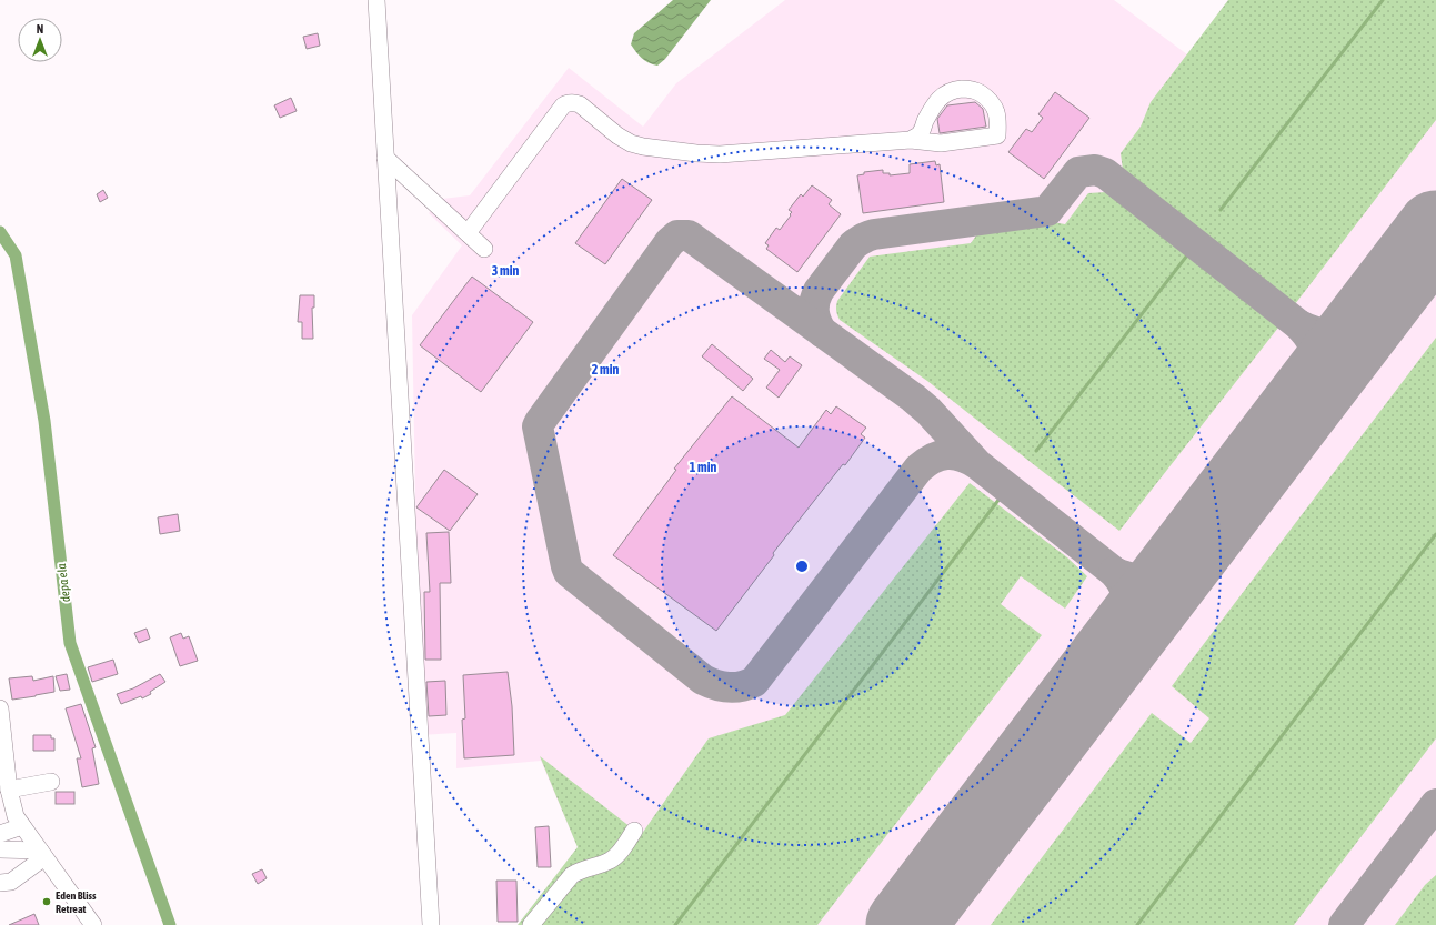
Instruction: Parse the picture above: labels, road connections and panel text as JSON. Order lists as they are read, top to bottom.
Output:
{
  "water": ["depa ela"],
  "places": ["Eden Bliss Retreat"],
  "north": "top",
  "rings": ["3 min", "2 min", "1 min"]
}
